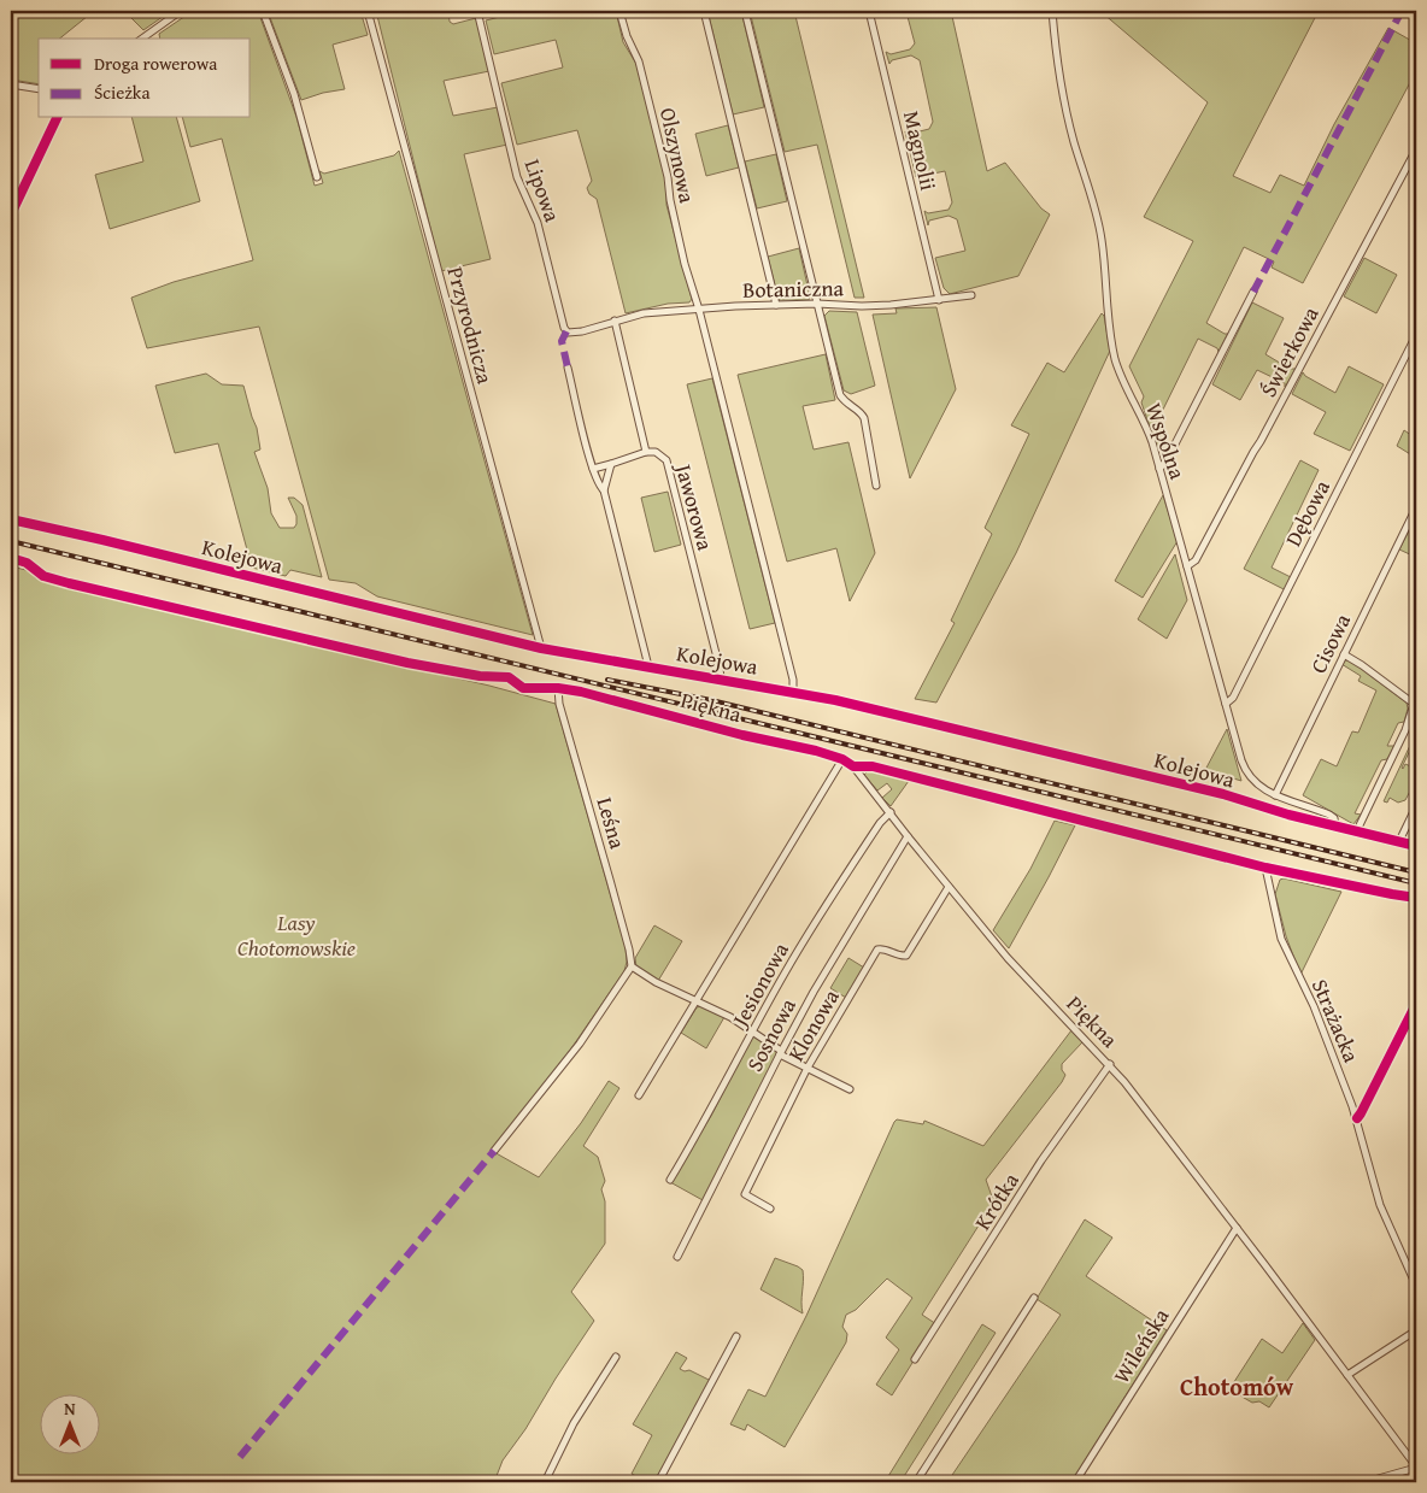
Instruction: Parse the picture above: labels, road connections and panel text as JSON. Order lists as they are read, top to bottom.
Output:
{
  "streets": {
    "street": [
      "Magnolii",
      "Olszynowa",
      "Lipowa",
      "Botaniczna",
      "Przyrodnicza",
      "Świerkowa",
      "Wspólna",
      "Jaworowa",
      "Dębowa",
      "Kolejowa",
      "Cisowa",
      "Piękna",
      "Leśna",
      "Jesionowa",
      "Strażacka",
      "Klonowa",
      "Sosnowa",
      "Krótka",
      "Wileńska"
    ]
  },
  "crossings": [
    ["Magnolii", "Botaniczna"],
    ["Olszynowa", "Botaniczna"],
    ["Olszynowa", "Kolejowa"],
    ["Lipowa", "Botaniczna"],
    ["Lipowa", "Jaworowa"],
    ["Botaniczna", "Jaworowa"],
    ["Przyrodnicza", "Kolejowa"],
    ["Świerkowa", "Wspólna"],
    ["Wspólna", "Dębowa"],
    ["Wspólna", "Kolejowa"],
    ["Wspólna", "Cisowa"],
    ["Jaworowa", "Kolejowa"],
    ["Piękna", "Leśna"],
    ["Piękna", "Jesionowa"],
    ["Piękna", "Klonowa"],
    ["Piękna", "Sosnowa"],
    ["Piękna", "Krótka"],
    ["Piękna", "Wileńska"]
  ],
  "districts": ["Chotomów"],
  "parks": ["Lasy Chotomowskie"],
  "legend": ["Droga rowerowa", "Ścieżka"],
  "north": "top"
}
